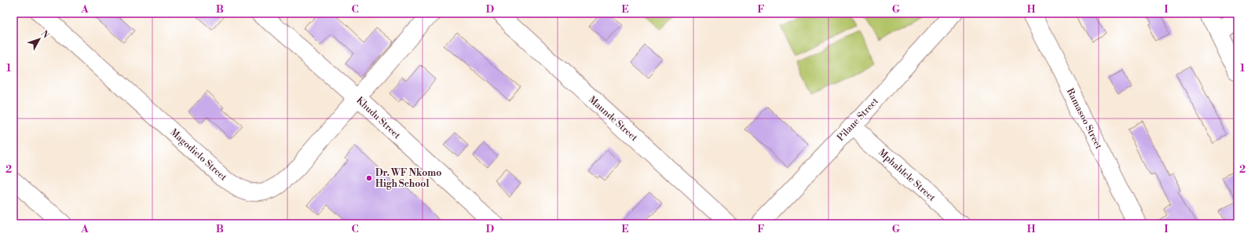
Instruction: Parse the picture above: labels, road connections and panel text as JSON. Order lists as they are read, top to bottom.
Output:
{
  "streets": {
    "street": [
      "Khudu Street",
      "Maunde Street",
      "Ramasoo Street",
      "Pilane Street",
      "Magodielo Street",
      "Mphahlele Street"
    ]
  },
  "crossings": [
    ["Khudu Street", "Magodielo Street"],
    ["Pilane Street", "Mphahlele Street"]
  ],
  "places": ["Dr. WF Nkomo High School"],
  "north": "top right",
  "grid": {
    "columns": [
      "A",
      "B",
      "C",
      "D",
      "E",
      "F",
      "G",
      "H",
      "I"
    ],
    "rows": ["1", "2"]
  }
}
